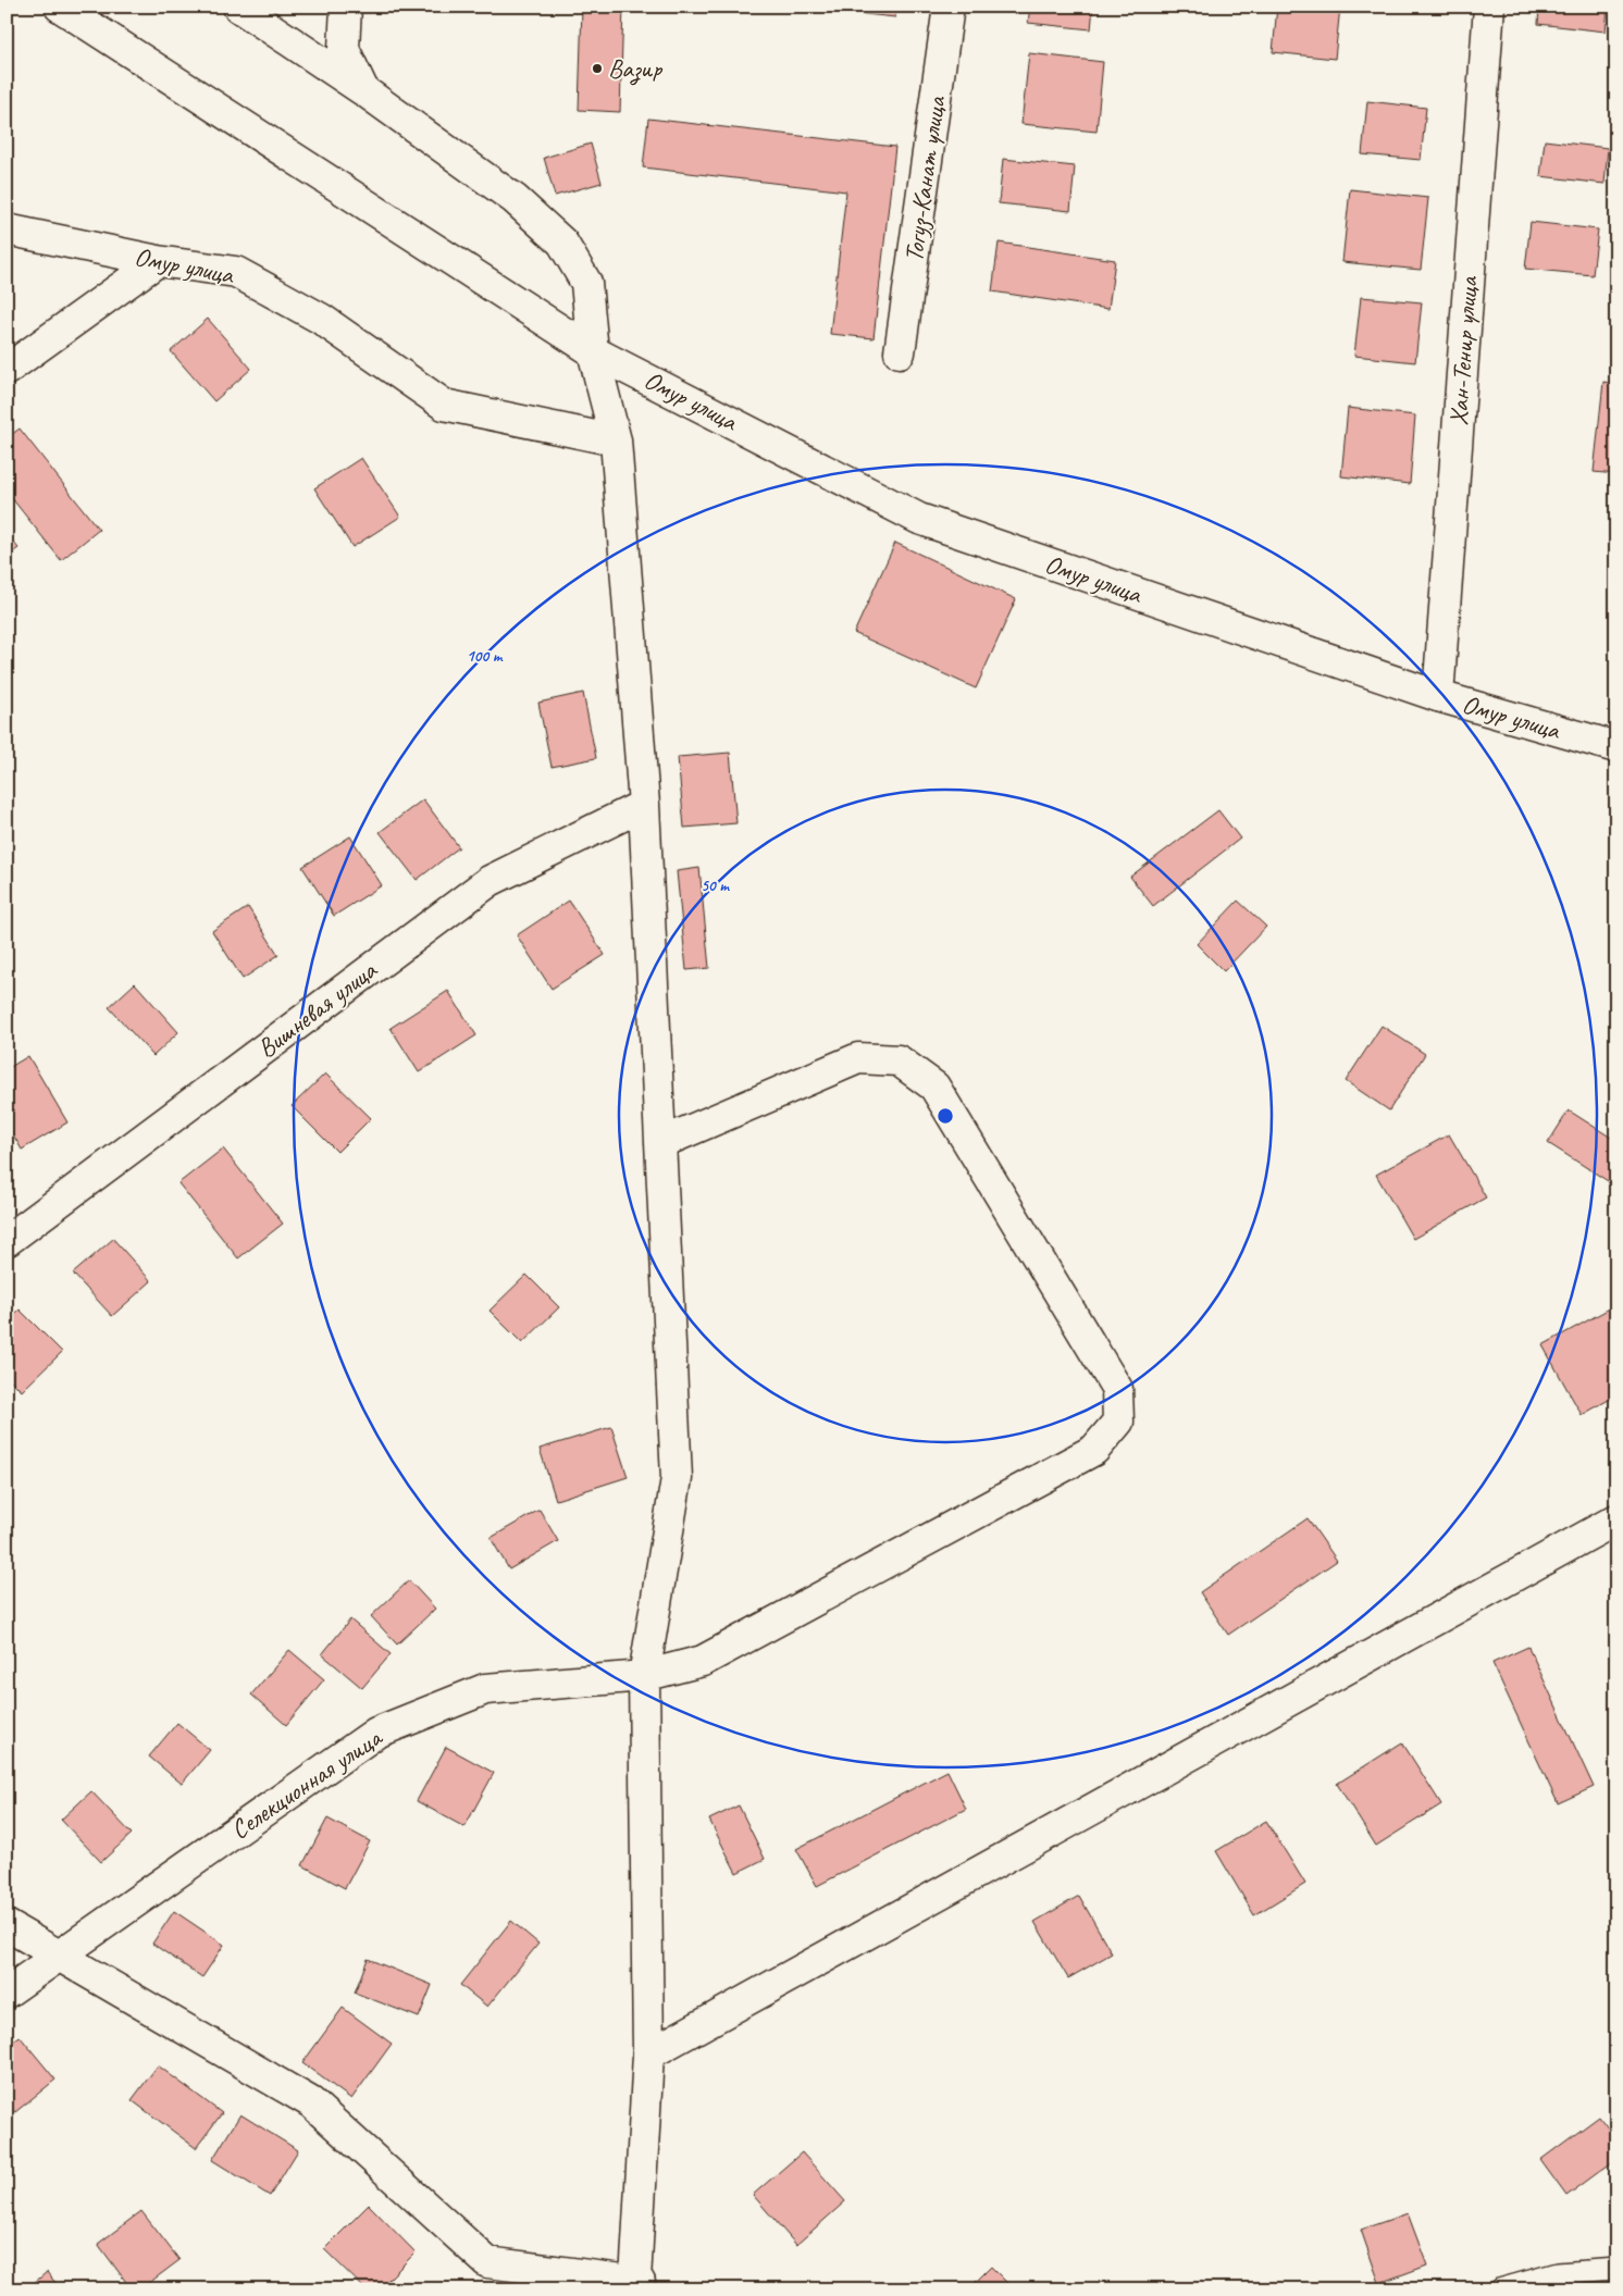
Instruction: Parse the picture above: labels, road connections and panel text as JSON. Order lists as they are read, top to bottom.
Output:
{
  "streets": {
    "street": [
      "Тогуз-Канат улица",
      "Омур улица",
      "Хан-Тенир улица",
      "Вишневая улица",
      "Селекционная улица"
    ]
  },
  "crossings": [
    ["Омур улица", "Хан-Тенир улица"]
  ],
  "places": ["Вазир"],
  "rings": ["100 m", "50 m"]
}
